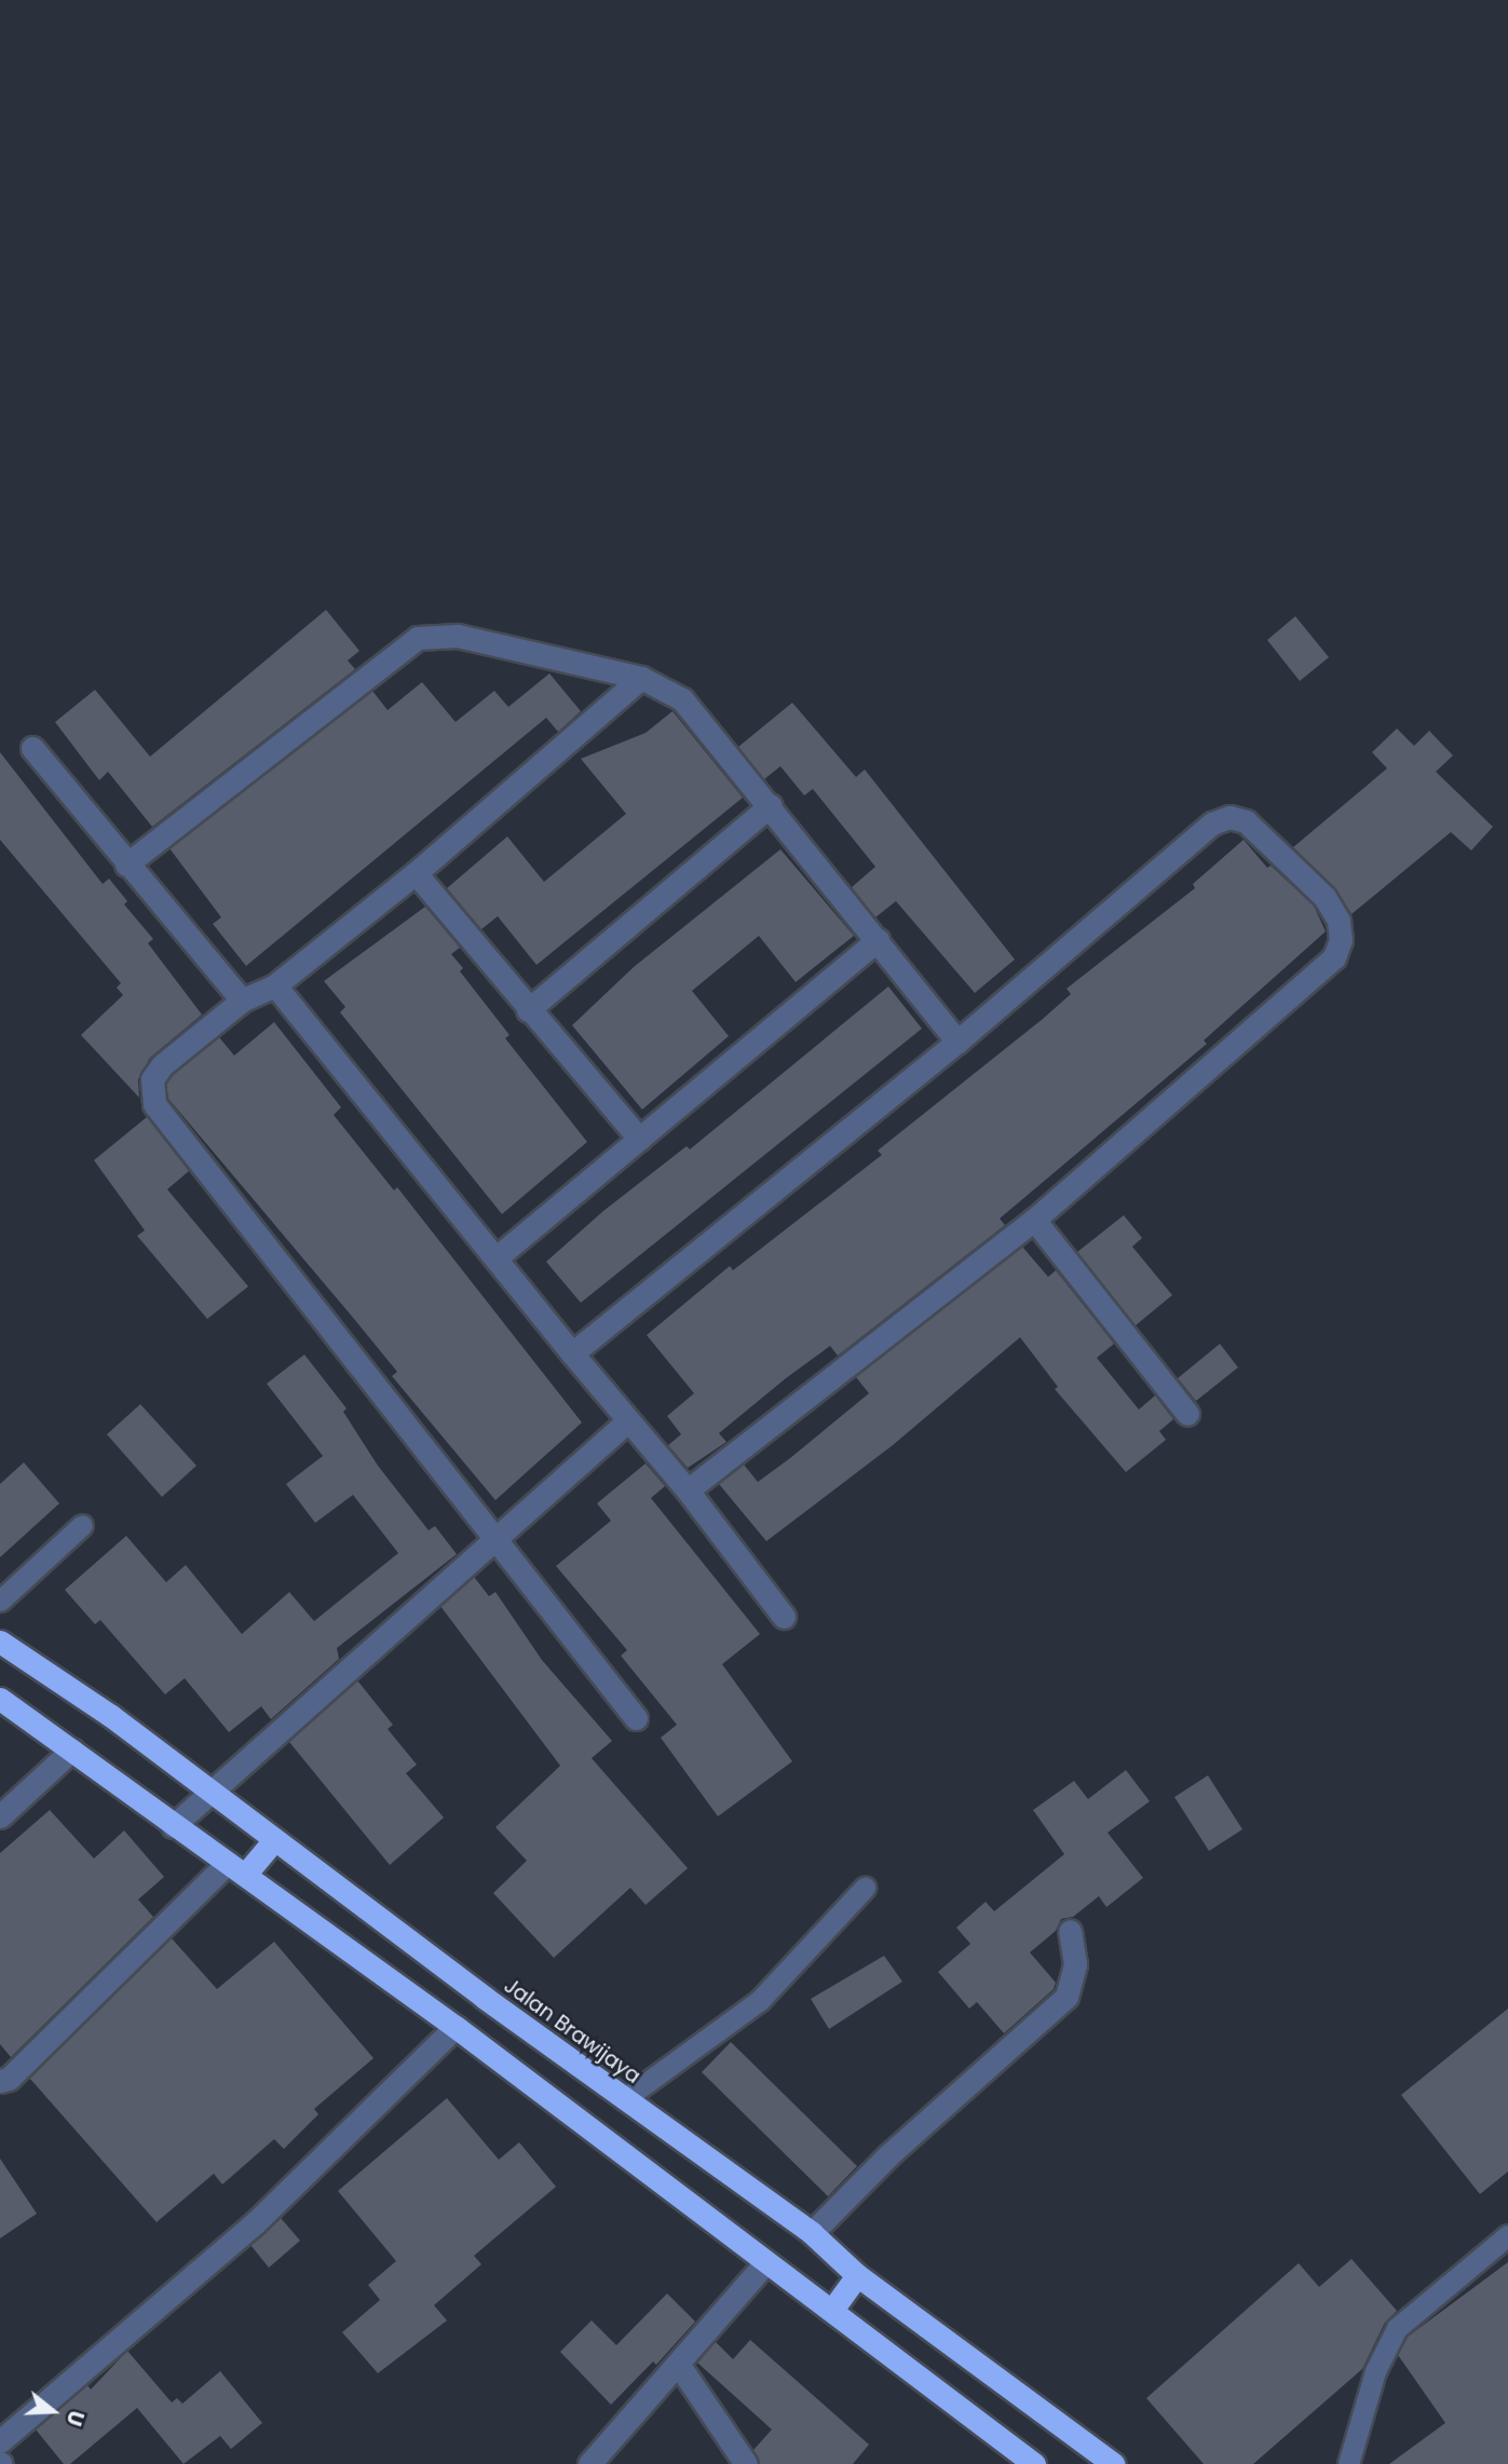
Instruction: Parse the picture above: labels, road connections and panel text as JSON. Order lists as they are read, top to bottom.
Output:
{
  "streets": {
    "highway": ["Jalan Brawijaya"]
  },
  "north": "right"
}
